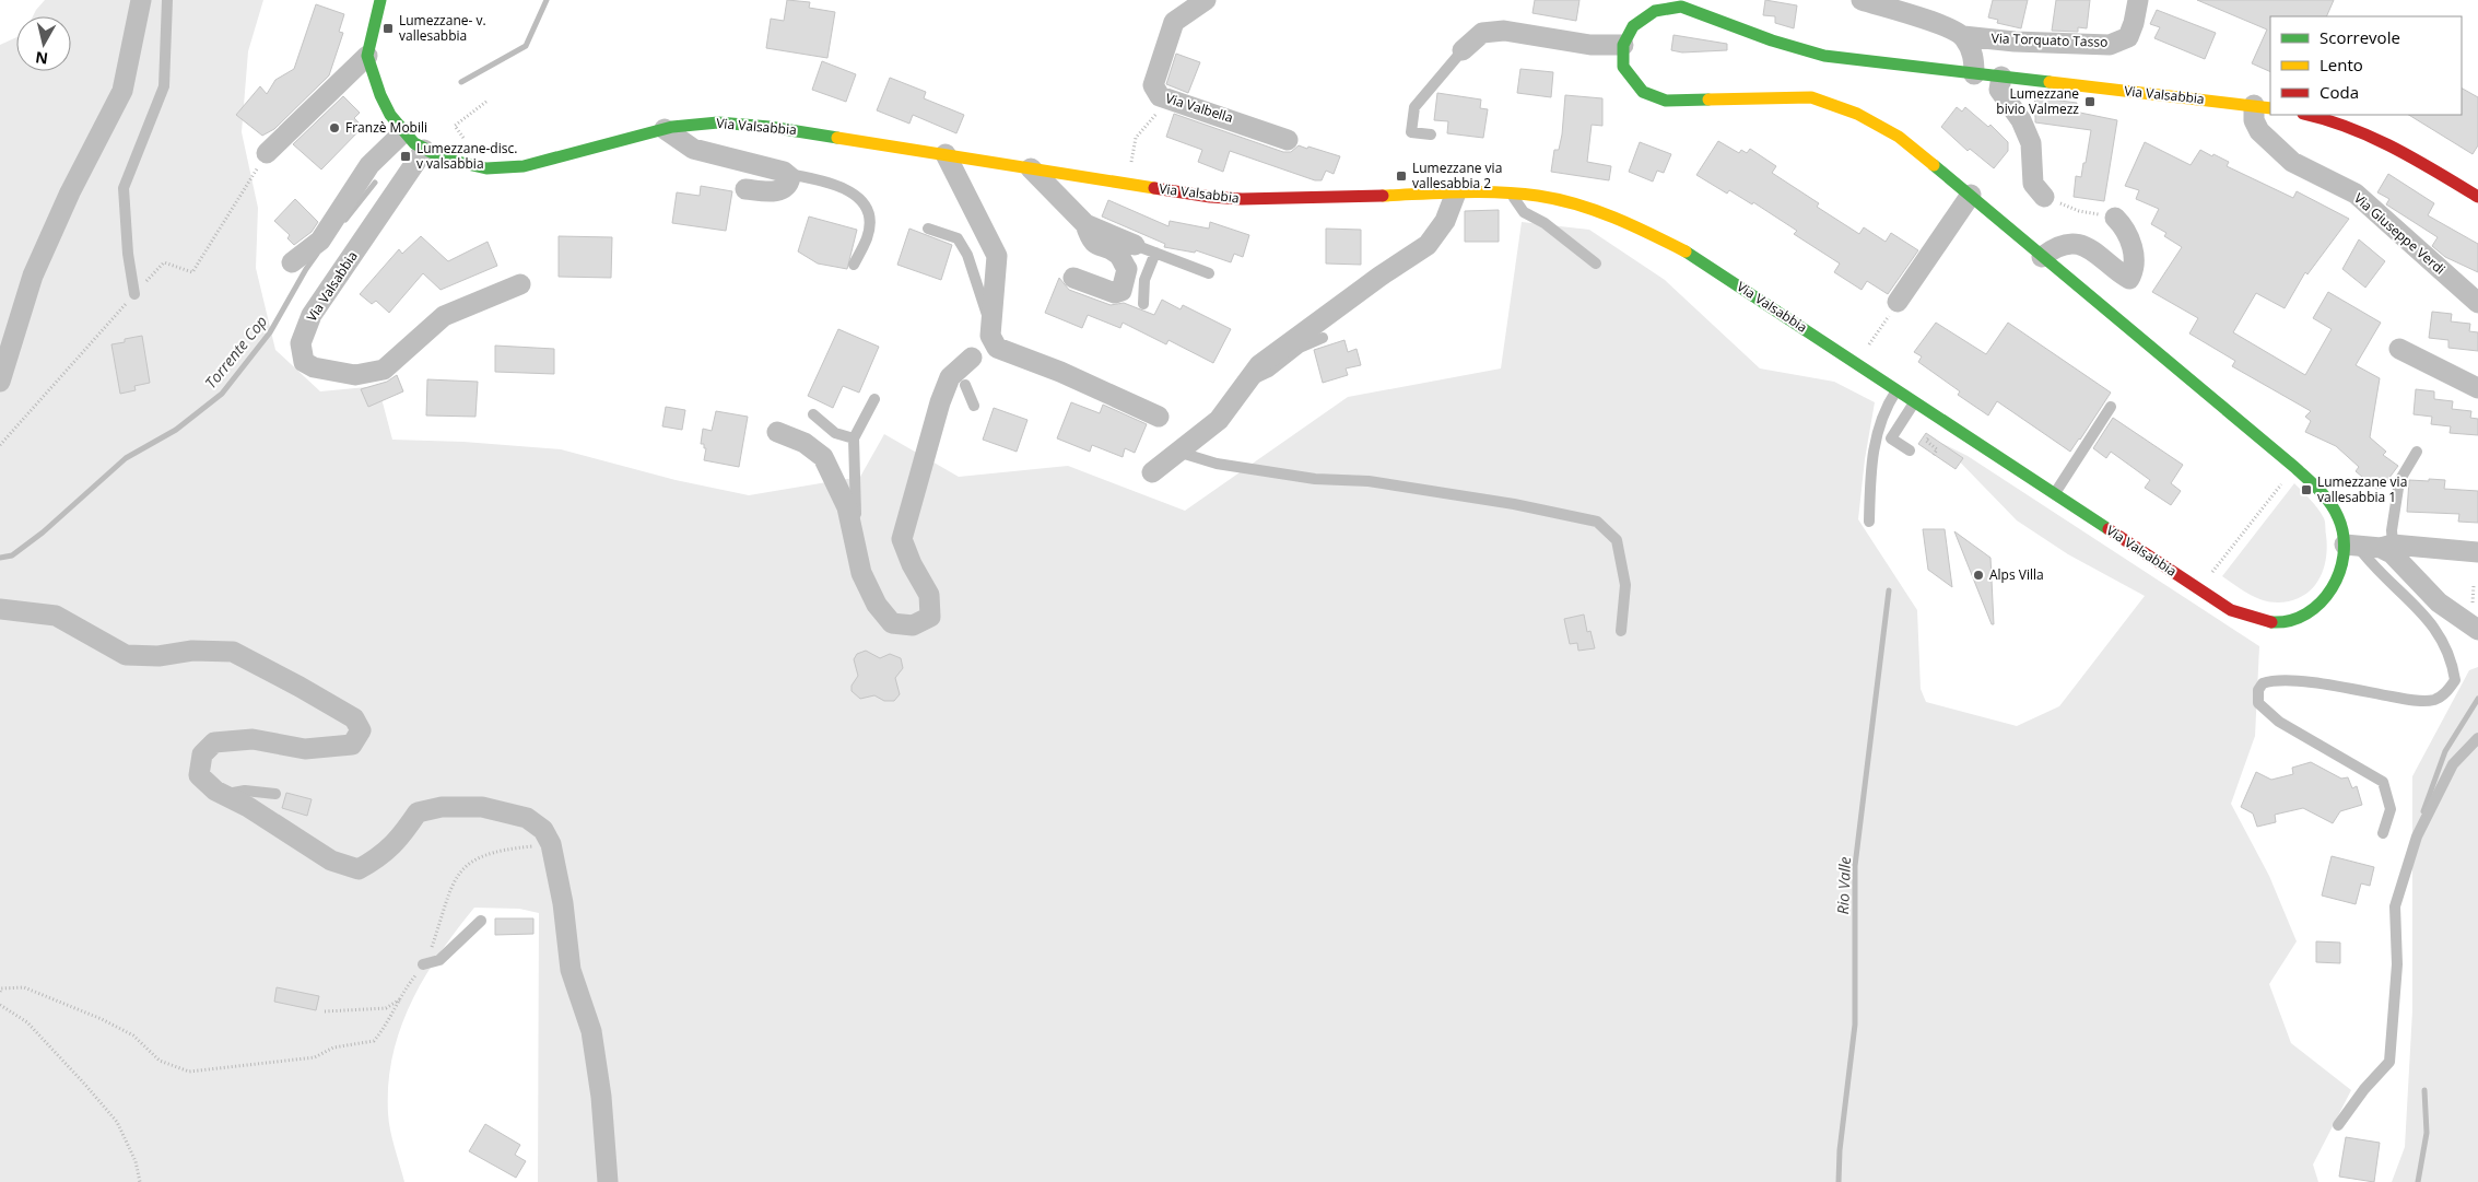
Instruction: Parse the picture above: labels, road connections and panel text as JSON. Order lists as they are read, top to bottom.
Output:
{
  "streets": {
    "main road": ["Via Valsabbia"],
    "street": ["Via Torquato Tasso", "Via Valbella", "Via Giuseppe Verdi"]
  },
  "crossings": [
    ["Via Valsabbia", "Via Giuseppe Verdi"]
  ],
  "water": ["Torrente Cop", "Rio Valle"],
  "places": {
    "transit": [
      "Lumezzane- v. vallesabbia",
      "Lumezzane bivio Valmezz",
      "Lumezzane-disc. v valsabbia",
      "Lumezzane via vallesabbia 2",
      "Lumezzane via vallesabbia 1"
    ],
    "other": ["Franzè Mobili", "Alps Villa"]
  },
  "legend": ["Scorrevole", "Lento", "Coda"],
  "north": "bottom"
}
